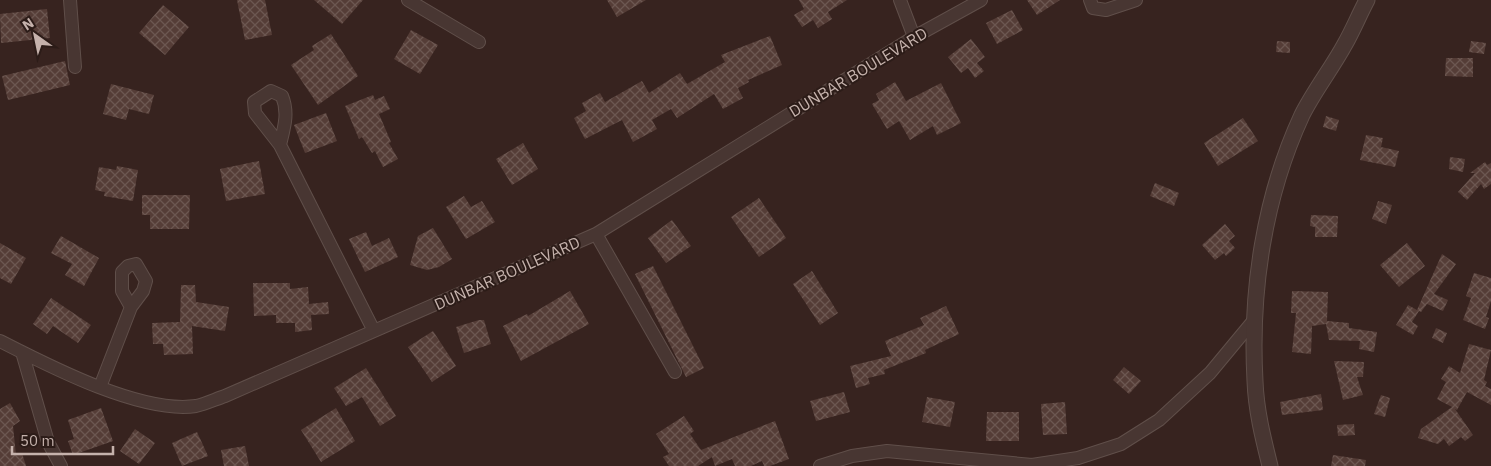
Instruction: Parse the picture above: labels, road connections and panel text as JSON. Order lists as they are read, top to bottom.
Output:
{
  "streets": {
    "street": ["DUNBAR BOULEVARD"]
  },
  "scale_bar": "50 m",
  "north": "top left"
}
